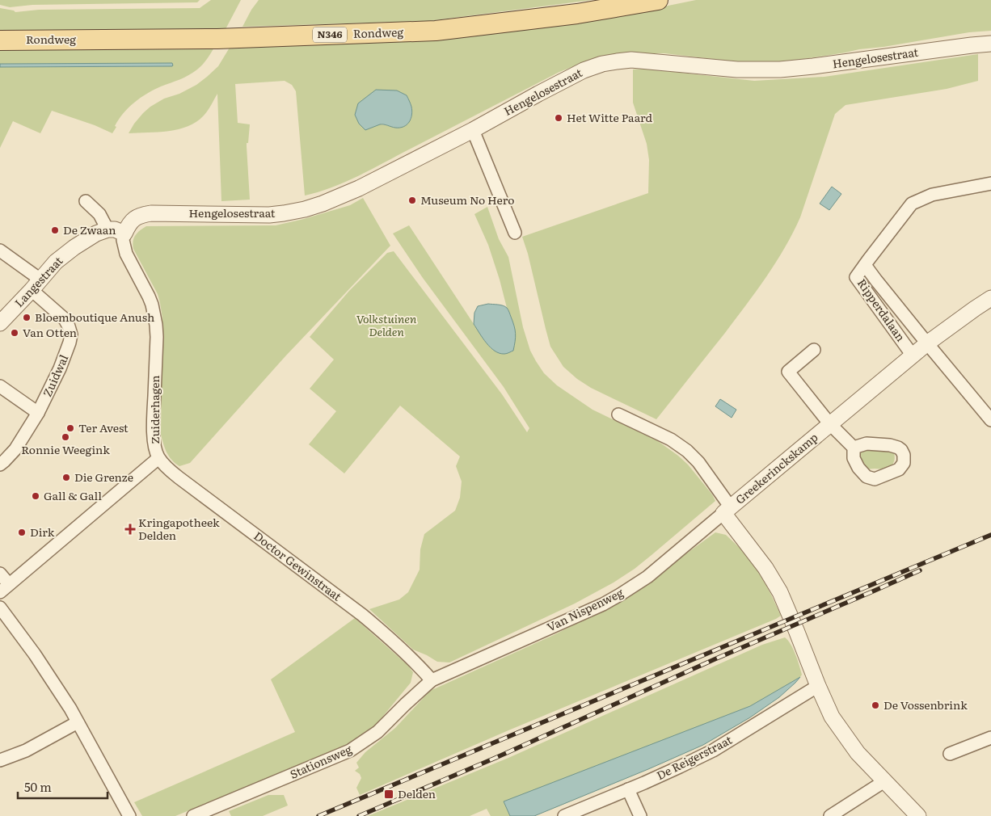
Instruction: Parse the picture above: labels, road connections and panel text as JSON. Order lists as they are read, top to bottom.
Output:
{
  "streets": {
    "main road": ["Rondweg", "N346"],
    "street": [
      "Hengelosestraat",
      "Langestraat",
      "Ripperdalaan",
      "Zuidwal",
      "Zuiderhagen",
      "Greekerinckskamp",
      "Doctor Gewinstraat",
      "Van Nispenweg",
      "De Reigerstraat",
      "Stationsweg"
    ]
  },
  "crossings": [
    ["Hengelosestraat", "Zuiderhagen"],
    ["Langestraat", "Zuidwal"],
    ["Ripperdalaan", "Greekerinckskamp"],
    ["Zuiderhagen", "Doctor Gewinstraat"],
    ["Greekerinckskamp", "Van Nispenweg"],
    ["Doctor Gewinstraat", "Van Nispenweg"],
    ["Doctor Gewinstraat", "Stationsweg"],
    ["Van Nispenweg", "Stationsweg"]
  ],
  "parks": ["Volkstuinen Delden"],
  "places": {
    "other": [
      "Het Witte Paard",
      "Museum No Hero",
      "De Zwaan",
      "Bloemboutique Anush",
      "Van Otten",
      "Ter Avest",
      "Ronnie Weegink",
      "Die Grenze",
      "Gall & Gall",
      "Dirk",
      "De Vossenbrink"
    ],
    "health": ["Kringapotheek Delden"],
    "transit": ["Delden"]
  },
  "scale_bar": "50 m"
}
